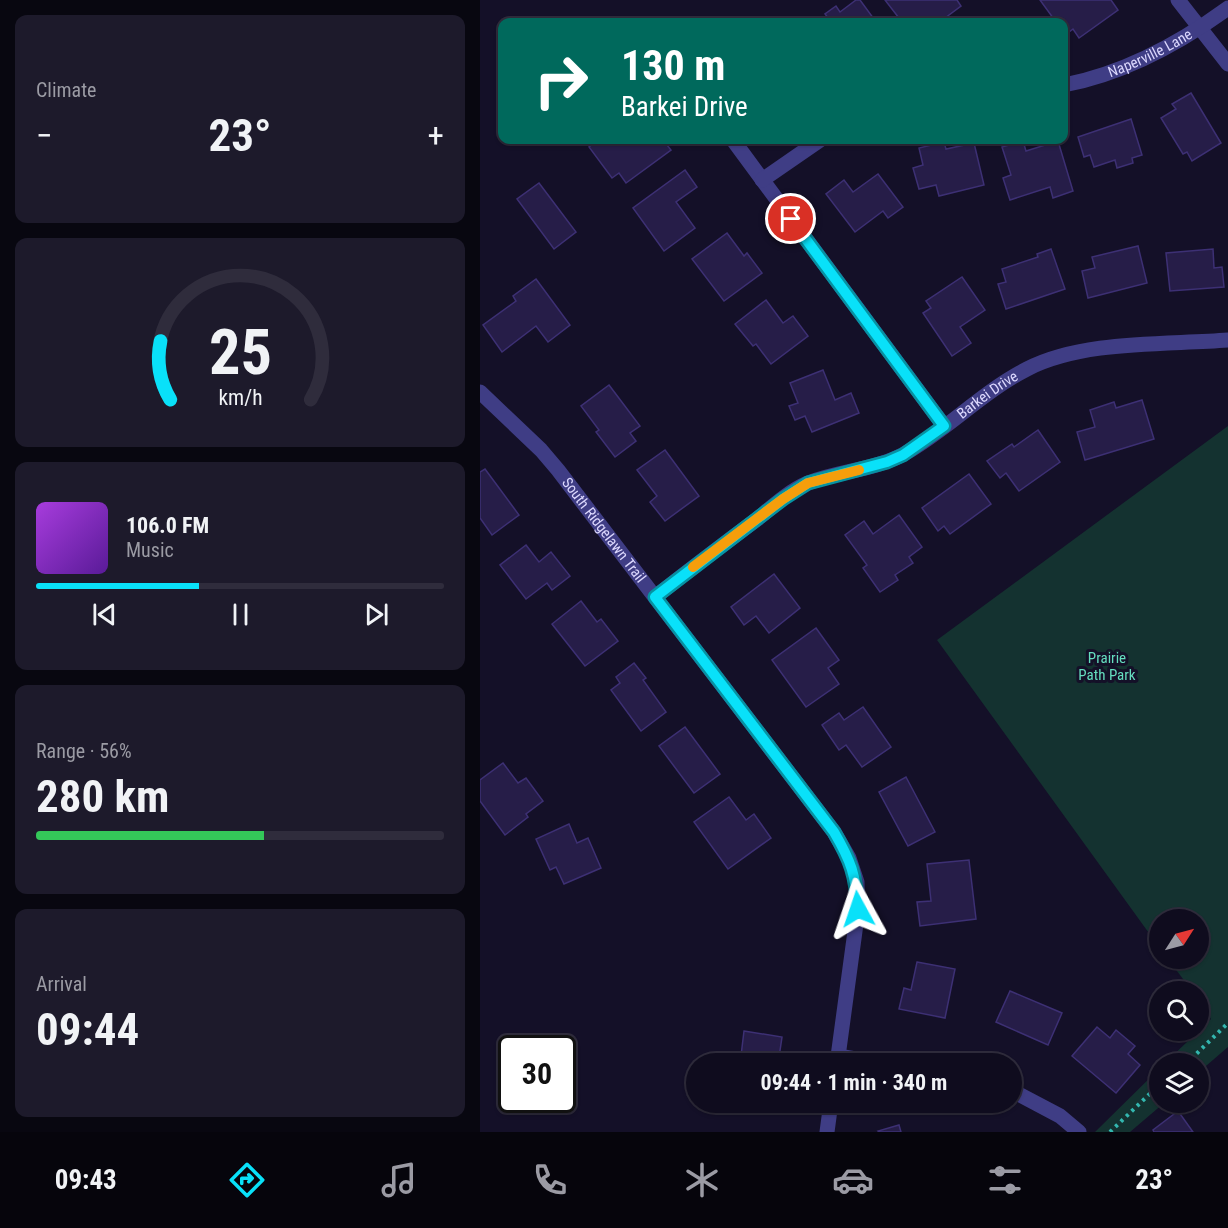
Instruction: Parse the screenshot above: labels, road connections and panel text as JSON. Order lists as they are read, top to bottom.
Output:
{
  "streets": {
    "street": ["Naperville Lane", "Barkei Drive", "South Ridgelawn Trail"]
  },
  "crossings": [
    ["Barkei Drive", "South Ridgelawn Trail"]
  ],
  "parks": ["Prairie Path Park"],
  "north": "top right",
  "page": {
    "tile": [
      "Climate",
      ["Range · 56%", "280 km"],
      ["Arrival", "09:44"]
    ],
    "turn": ["130 m", "Barkei Drive"],
    "heat": ["−", "23°", "+"],
    "song": ["106.0 FM", "Music"],
    "limit": "30",
    "trip": "09:44 · 1 min · 340 m",
    "tabs": ["09:43", "23°"],
    "gauge": ["25", "km/h"]
  }
}
